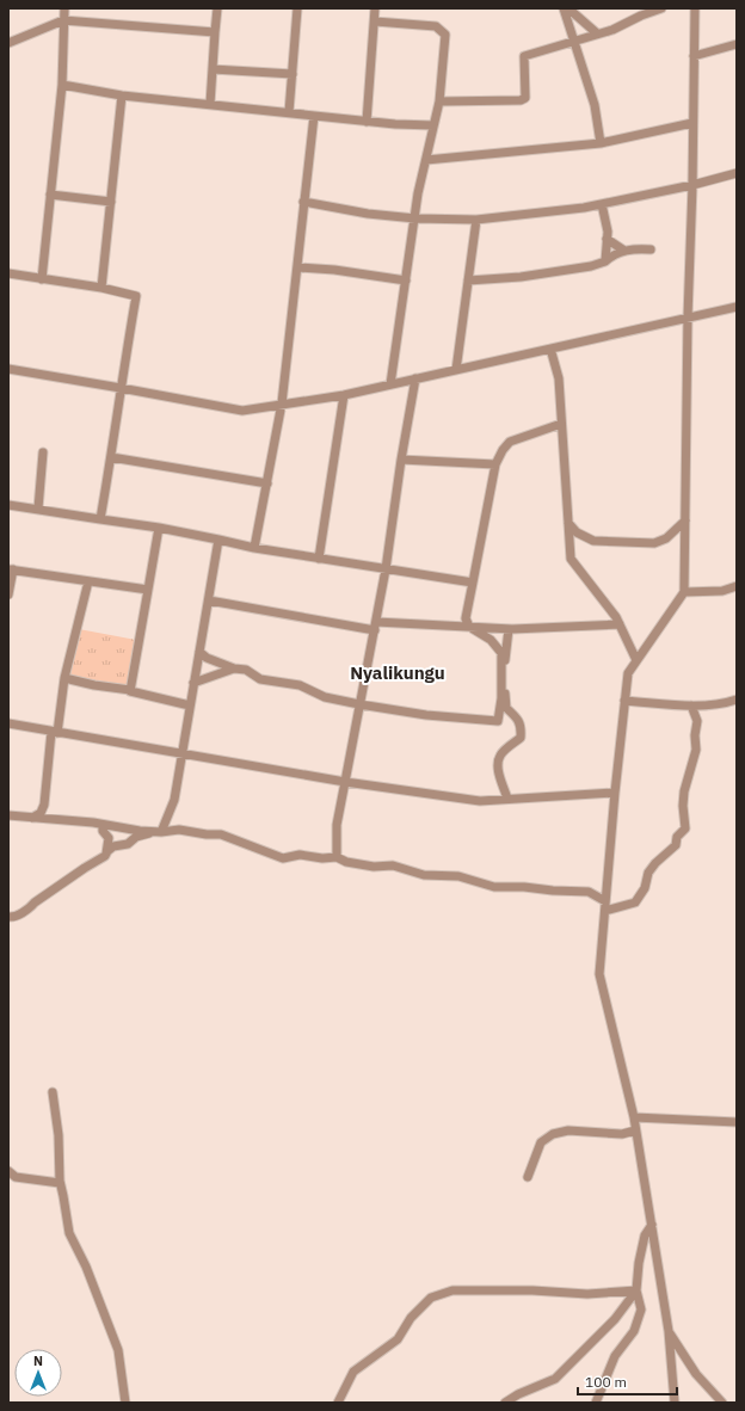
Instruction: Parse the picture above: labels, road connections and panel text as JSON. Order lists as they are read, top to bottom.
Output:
{
  "districts": ["Nyalikungu"],
  "scale_bar": "100 m",
  "north": "top"
}
